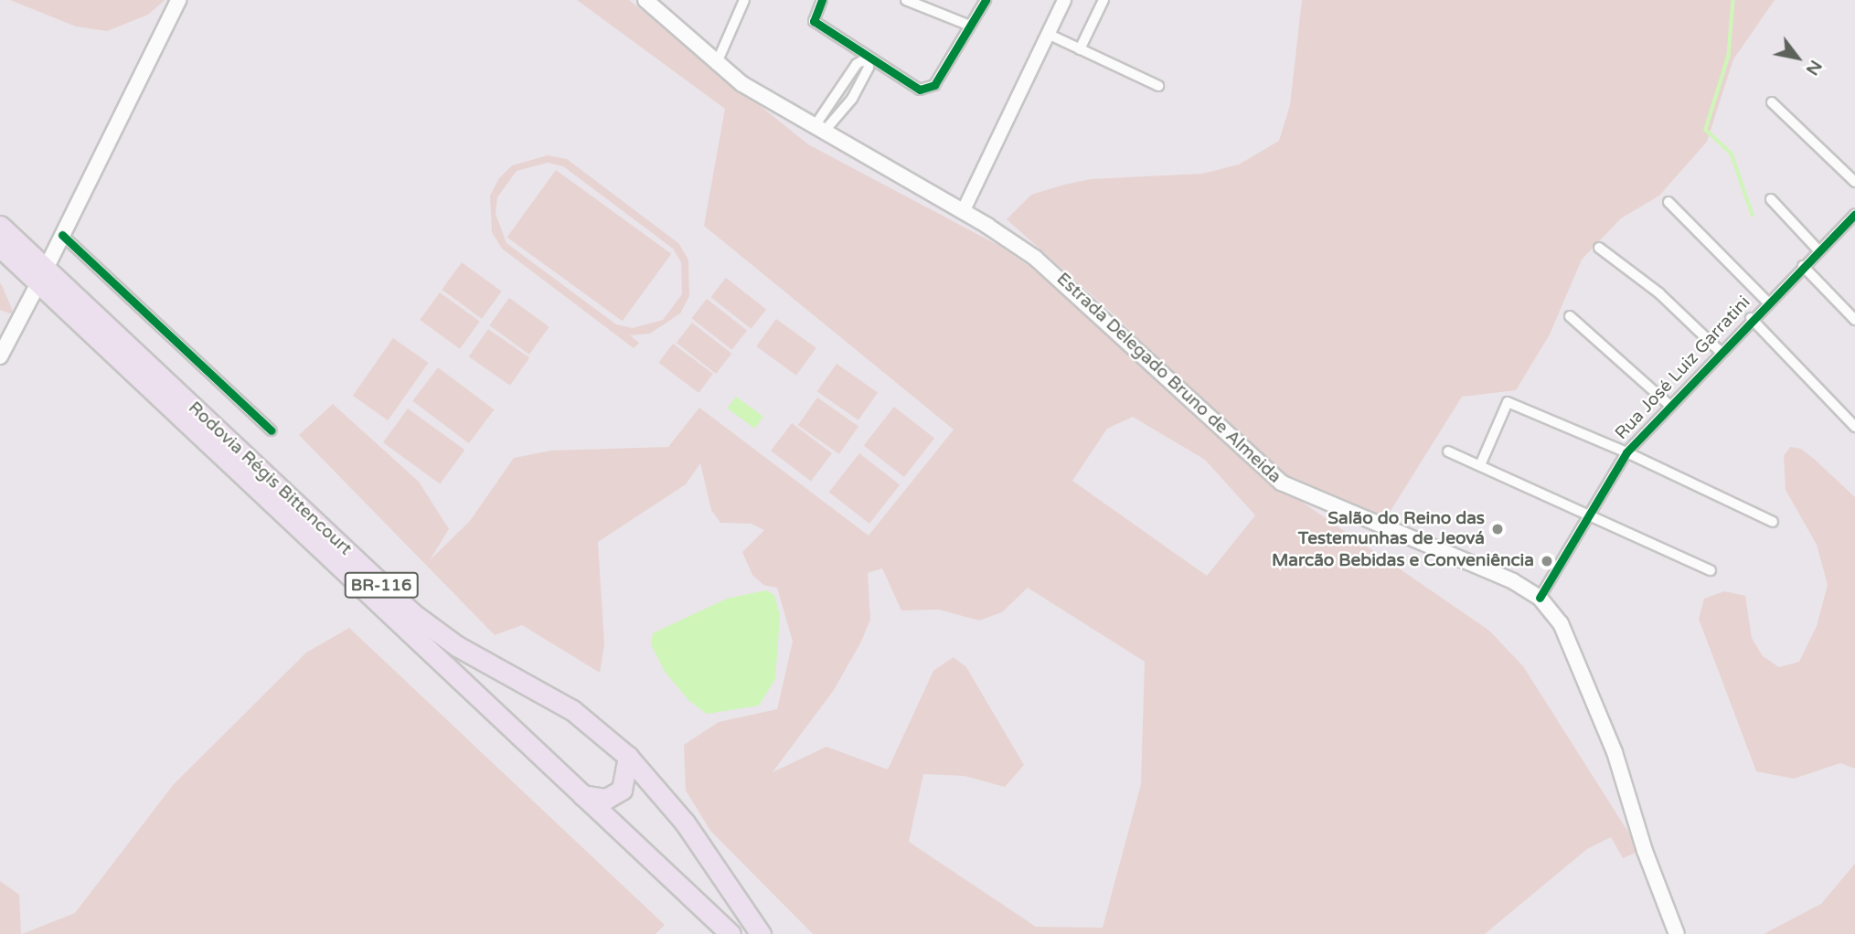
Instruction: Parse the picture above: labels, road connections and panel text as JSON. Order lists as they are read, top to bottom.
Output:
{
  "streets": {
    "highway": ["Rodovia Régis Bittencourt", "BR-116"],
    "main road": ["Estrada Delegado Bruno de Almeida"],
    "street": ["Rua José Luiz Garratini"]
  },
  "crossings": [
    ["Rua José Luiz Garratini", "Estrada Delegado Bruno de Almeida"]
  ],
  "places": ["Salão do Reino das Testemunhas de Jeová", "Marcão Bebidas e Conveniência"],
  "north": "bottom right"
}
